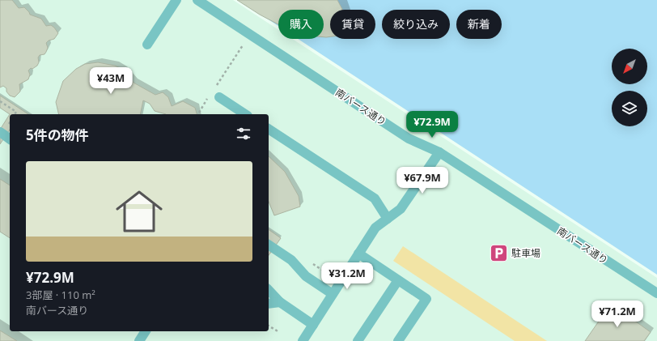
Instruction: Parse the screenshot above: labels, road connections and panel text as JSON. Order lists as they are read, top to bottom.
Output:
{
  "streets": {
    "street": ["南バース通り"]
  },
  "places": {
    "parking": ["駐車場"]
  },
  "north": "bottom left",
  "page": {
    "chip": [
      "購入",
      "賃貸",
      "絞り込み",
      "新着"
    ],
    "price": [
      "¥43M",
      "¥72.9M",
      "¥67.9M",
      "¥31.2M",
      "¥71.2M"
    ],
    "heading": "5件の物件",
    "list": [
      {
        "name": "¥72.9M",
        "note": "3部屋 · 110 m² · 南バース通り"
      }
    ]
  }
}
